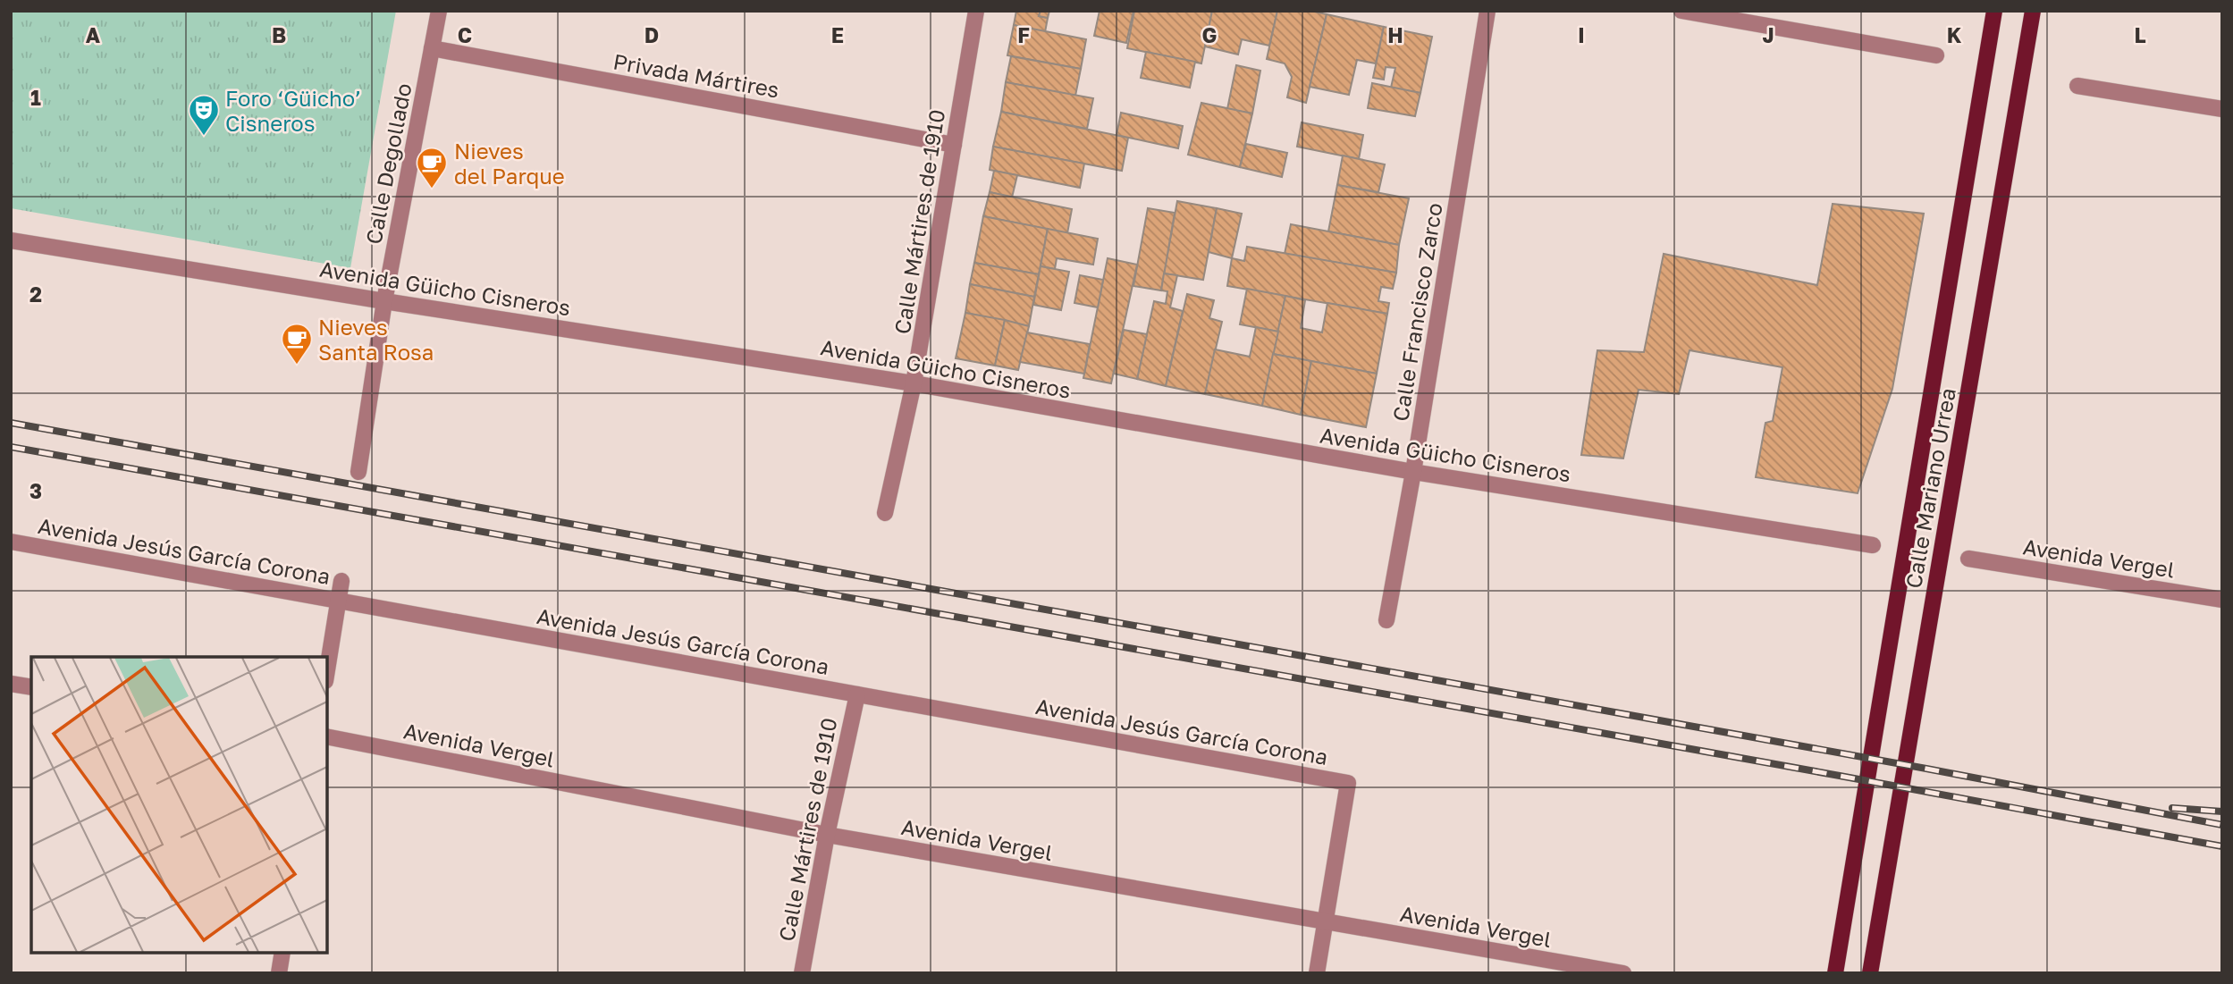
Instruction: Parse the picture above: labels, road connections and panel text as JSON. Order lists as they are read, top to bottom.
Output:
{
  "streets": {
    "main road": ["Calle Mariano Urrea"],
    "street": [
      "Privada Mártires",
      "Calle Degollado",
      "Calle Mártires de 1910",
      "Avenida Güicho Cisneros",
      "Calle Francisco Zarco",
      "Avenida Jesús García Corona",
      "Avenida Vergel"
    ]
  },
  "crossings": [
    ["Privada Mártires", "Calle Degollado"],
    ["Privada Mártires", "Calle Mártires de 1910"],
    ["Calle Degollado", "Avenida Güicho Cisneros"],
    ["Calle Mártires de 1910", "Avenida Güicho Cisneros"],
    ["Calle Mártires de 1910", "Avenida Jesús García Corona"],
    ["Calle Mártires de 1910", "Avenida Vergel"],
    ["Avenida Güicho Cisneros", "Calle Francisco Zarco"],
    ["Avenida Jesús García Corona", "Avenida Vergel"]
  ],
  "places": {
    "theatre": ["Foro ‘Güicho’ Cisneros"],
    "cafe": ["Nieves del Parque", "Nieves Santa Rosa"]
  },
  "grid": {
    "columns": [
      "A",
      "B",
      "C",
      "D",
      "E",
      "F",
      "G",
      "H",
      "I",
      "J",
      "K",
      "L"
    ],
    "rows": ["1", "2", "3"]
  }
}
